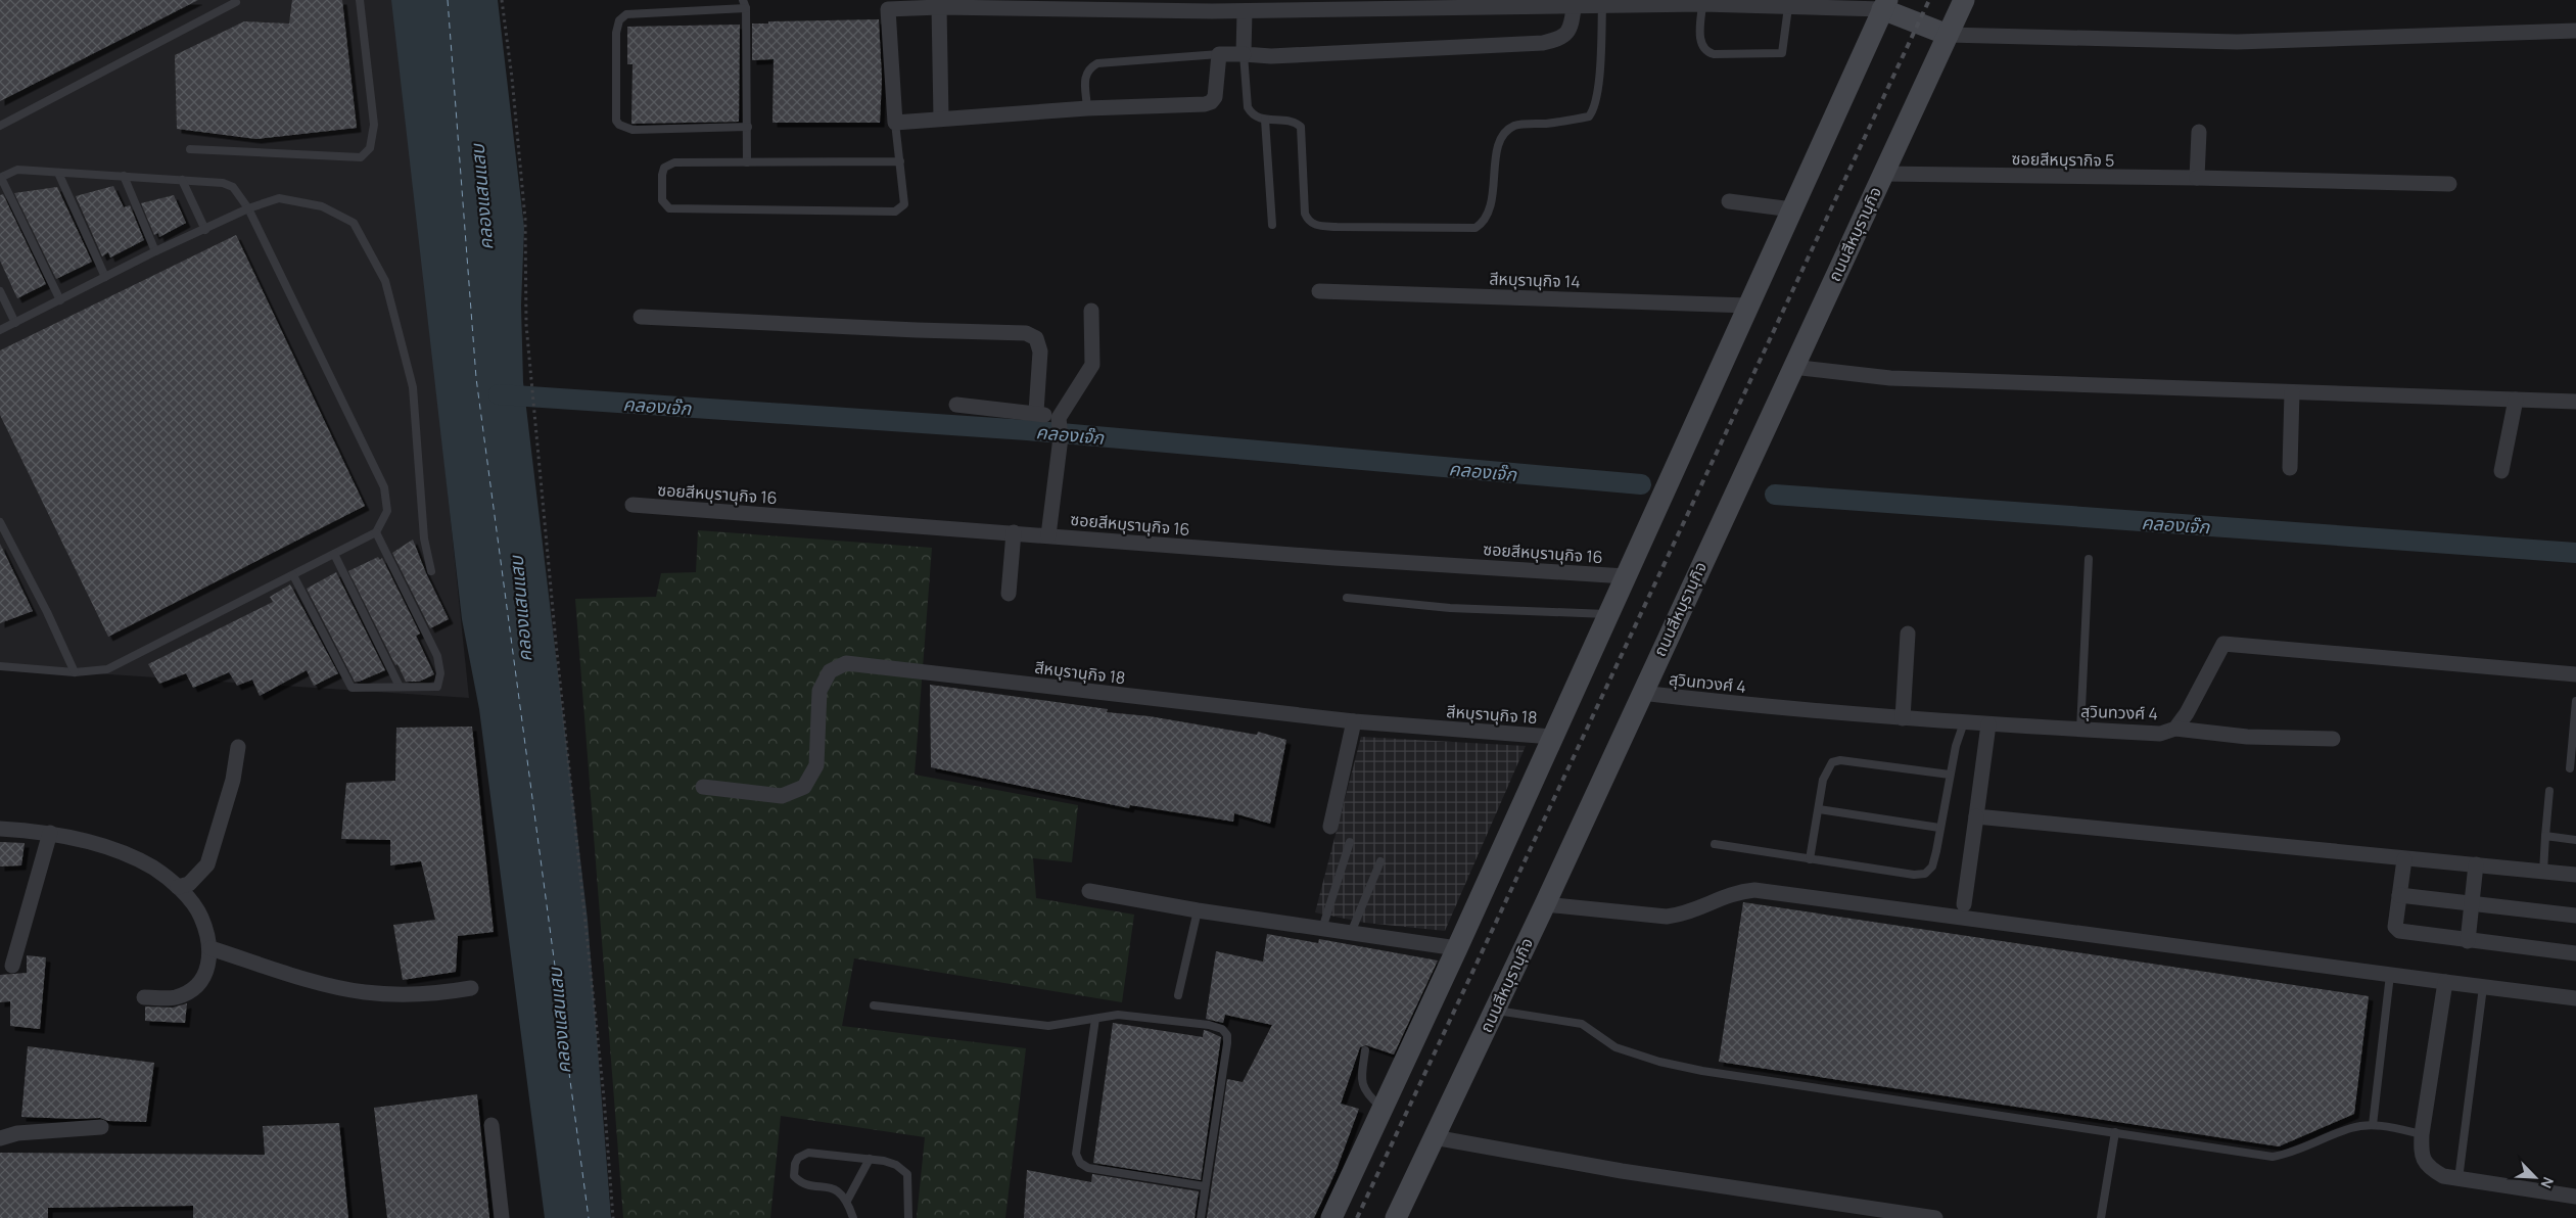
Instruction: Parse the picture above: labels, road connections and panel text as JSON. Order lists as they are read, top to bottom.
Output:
{
  "streets": {
    "main road": ["ถนนสีหบุรานุกิจ"],
    "street": [
      "ซอยสีหบุรากิจ 5",
      "สีหบุรานุกิจ 14",
      "ซอยสีหบุรานุกิจ 16",
      "สีหบุรานุกิจ 18",
      "สุวินทวงศ์ 4"
    ]
  },
  "crossings": [
    ["ซอยสีหบุรากิจ 5", "ถนนสีหบุรานุกิจ"],
    ["ถนนสีหบุรานุกิจ", "สุวินทวงศ์ 4"]
  ],
  "water": ["คลองแสนแสบ", "คลองเจ๊ก"],
  "north": "bottom right"
}
